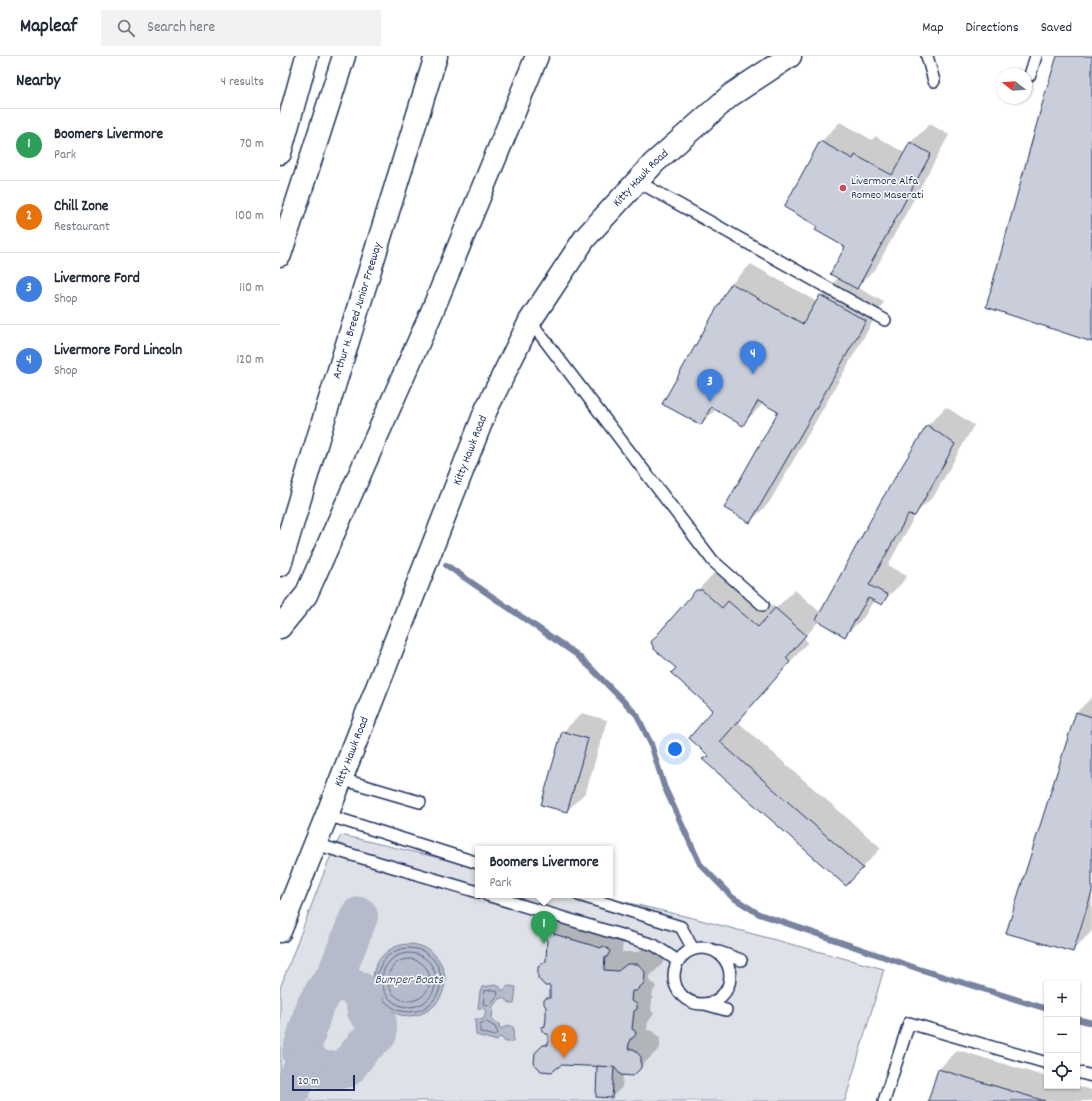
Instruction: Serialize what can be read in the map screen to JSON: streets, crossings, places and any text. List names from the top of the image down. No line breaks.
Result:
{"streets":{"main road":["Kitty Hawk Road","Arthur H. Breed Junior Freeway"]},"water":["Bumper Boats"],"places":["Livermore Alfa Romeo Maserati"],"scale_bar":"20 m","north":"left","page":{"header":"Mapleaf","search":"Search here","nav":["Map","Directions","Saved"],"heading":["Nearby","4 results"],"list":[{"mark":"1","name":"Boomers Livermore","note":"Park","value":"70 m"},{"mark":"2","name":"Chill Zone","note":"Restaurant","value":"100 m"},{"mark":"3","name":"Livermore Ford","note":"Shop","value":"110 m"},{"mark":"4","name":"Livermore Ford Lincoln","note":"Shop","value":"120 m"}],"pins":["4","3","1","2"],"popup":["Boomers Livermore","Park"],"map_buttons":["+","−"],"scale":"20 m"}}
